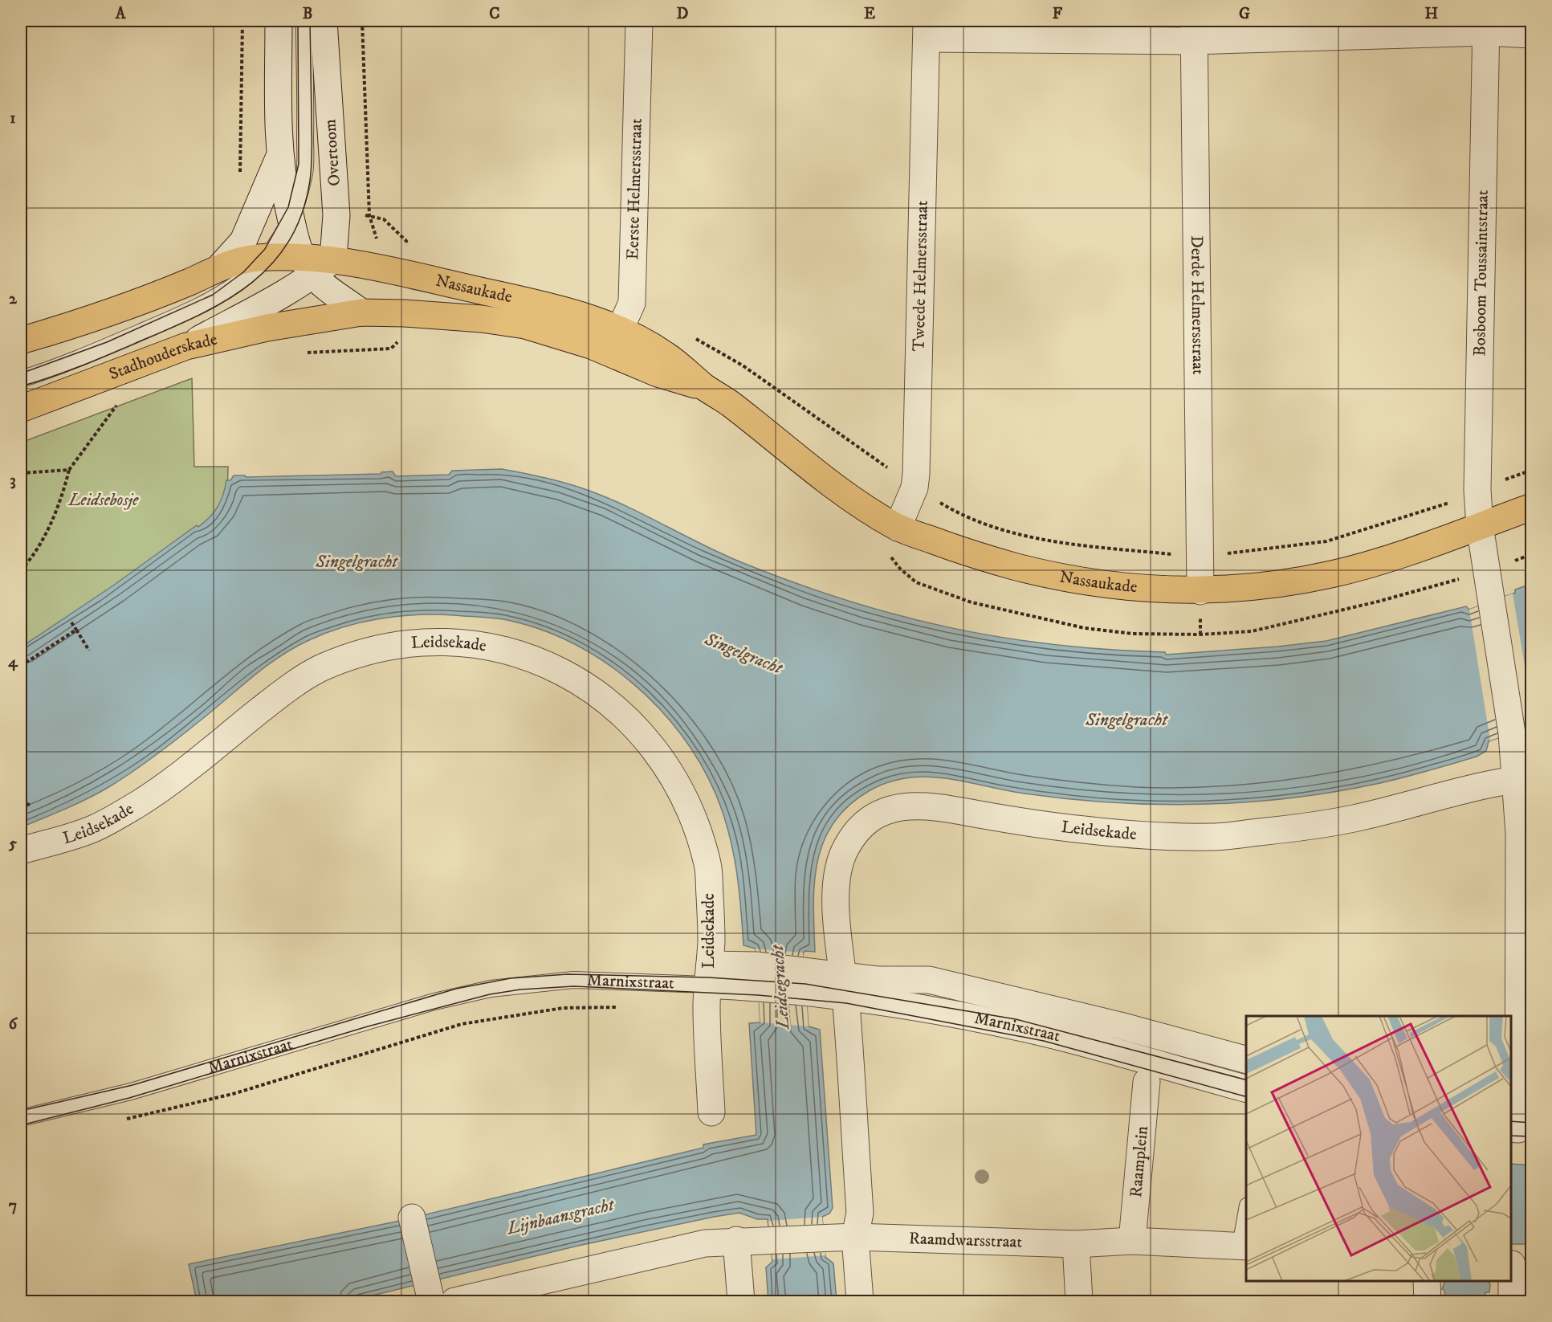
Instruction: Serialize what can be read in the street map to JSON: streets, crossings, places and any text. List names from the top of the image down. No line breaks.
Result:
{"streets":{"main road":["Nassaukade","Stadhouderskade"],"street":["Overtoom","Eerste Helmersstraat","Bosboom Toussaintstraat","Tweede Helmersstraat","Derde Helmersstraat","Leidsekade","Marnixstraat","Raamplein","Raamdwarsstraat"]},"crossings":[["Overtoom","Nassaukade"],["Overtoom","Stadhouderskade"],["Eerste Helmersstraat","Nassaukade"],["Bosboom Toussaintstraat","Nassaukade"],["Bosboom Toussaintstraat","Leidsekade"],["Tweede Helmersstraat","Nassaukade"],["Nassaukade","Derde Helmersstraat"],["Nassaukade","Stadhouderskade"],["Leidsekade","Marnixstraat"]],"water":["Singelgracht","Leidsegracht","Lijnbaansgracht"],"parks":["Leidsebosje"],"grid":{"columns":["A","B","C","D","E","F","G","H"],"rows":["1","2","3","4","5","6","7"]}}
